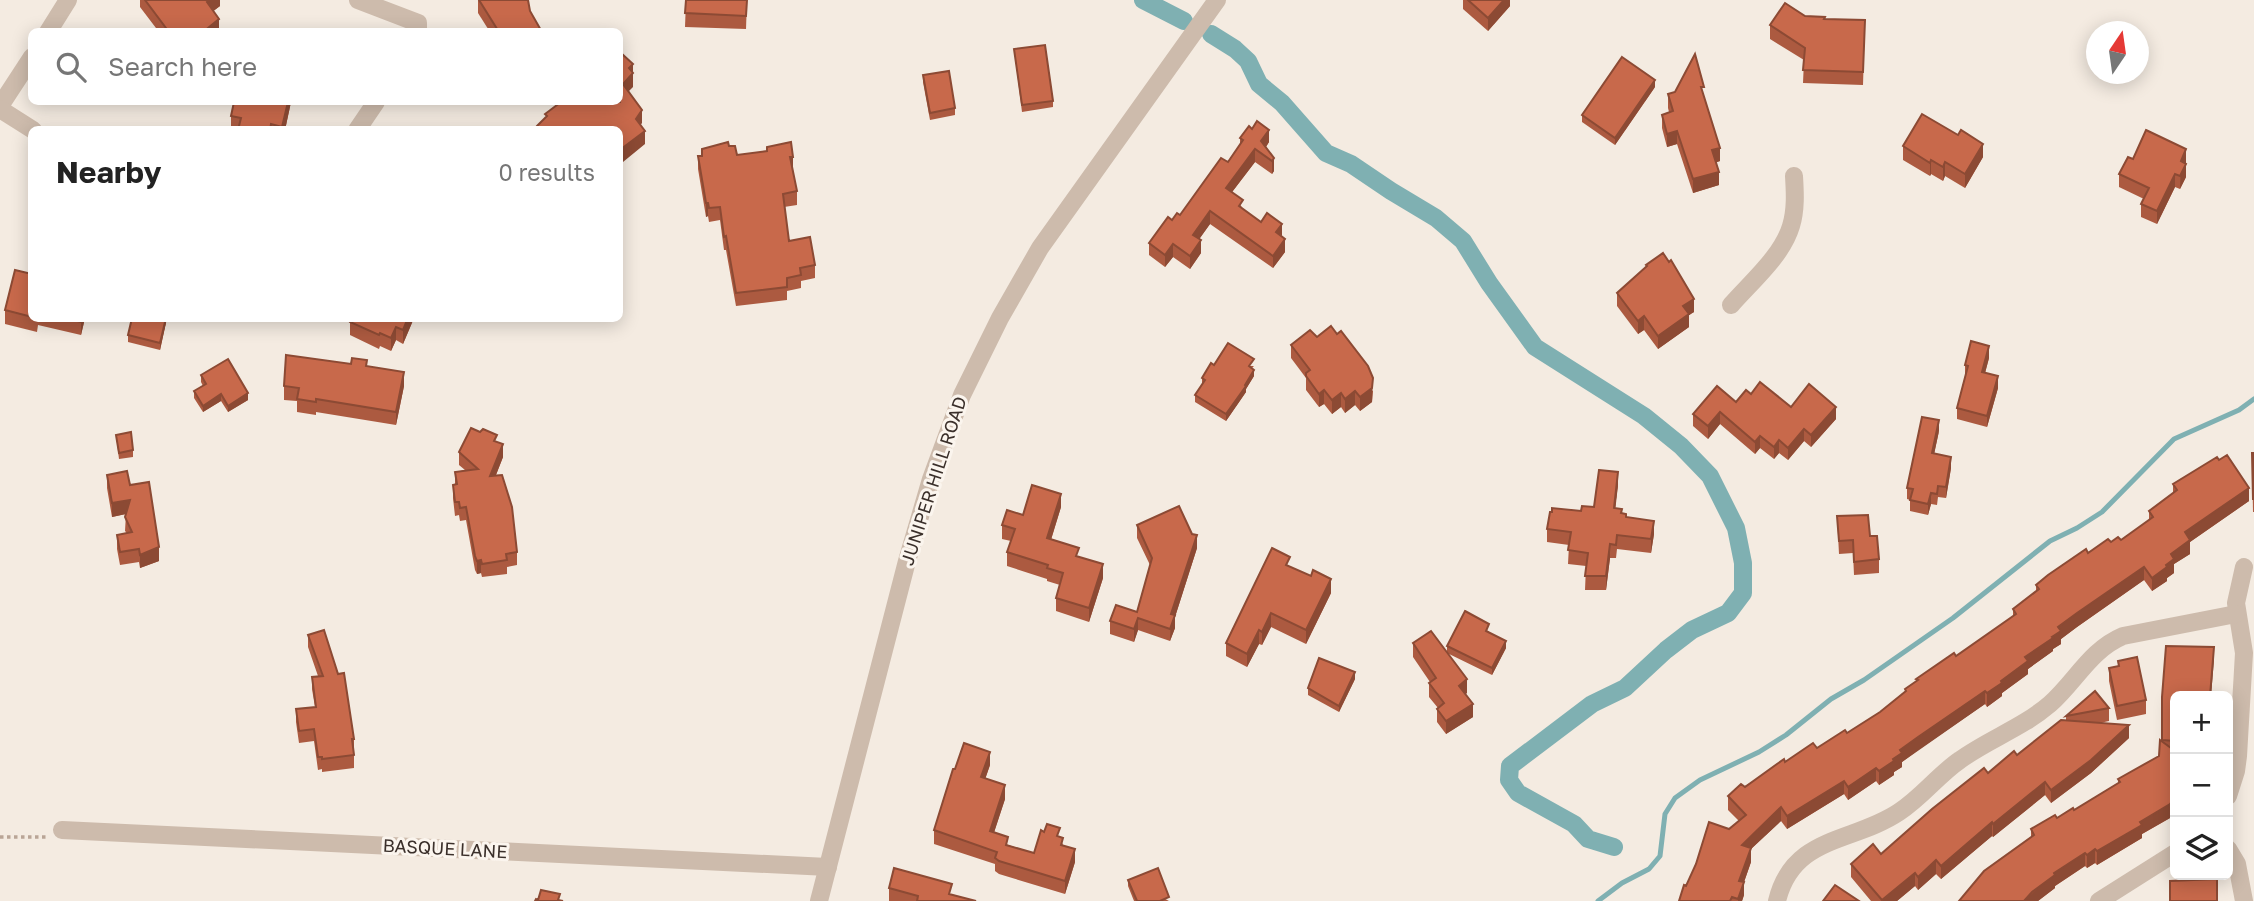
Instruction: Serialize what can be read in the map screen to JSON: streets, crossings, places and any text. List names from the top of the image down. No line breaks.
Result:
{"streets":{"street":["JUNIPER HILL ROAD","BASQUE LANE"]},"crossings":[["JUNIPER HILL ROAD","BASQUE LANE"]],"north":"top","page":{"search":"Search here","heading":["Nearby","0 results"],"map_buttons":["+","−"]}}
